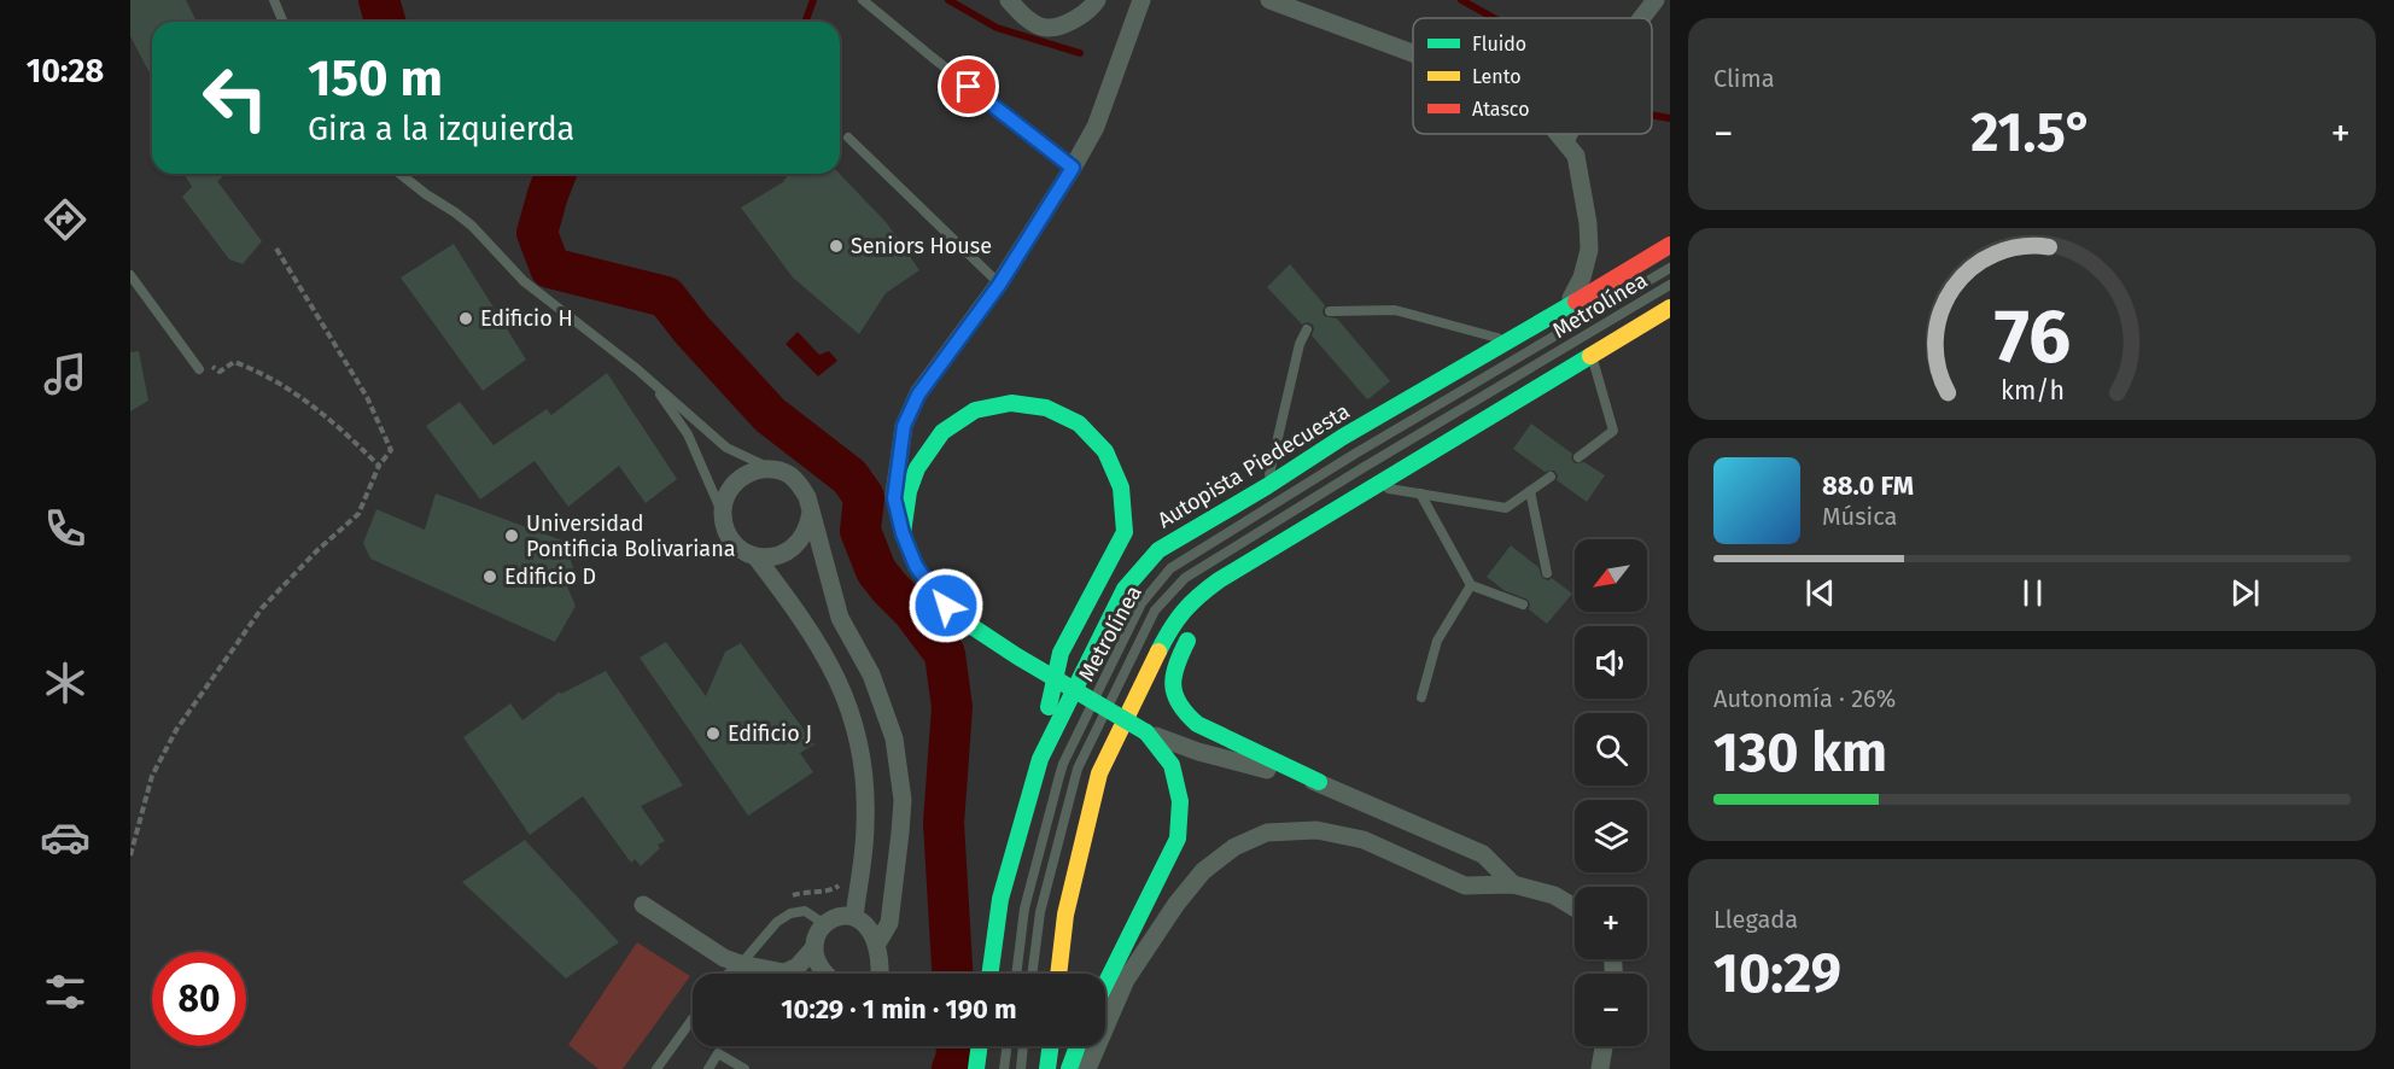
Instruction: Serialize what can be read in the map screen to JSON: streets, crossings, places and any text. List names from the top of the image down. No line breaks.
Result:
{"streets":{"highway":["Autopista Piedecuesta"],"lane":["Metrolínea"]},"places":["Seniors House","Edificio H","Universidad Pontificia Bolivariana","Edificio D","Edificio J"],"legend":["Fluido","Lento","Atasco"],"north":"bottom left","page":{"tabs":"10:28","tile":["Clima",["Autonomía · 26%","130 km"],["Llegada","10:29"]],"turn":["150 m","Gira a la izquierda"],"heat":["−","21.5°","+"],"song":["88.0 FM","Música"],"map_buttons":["+","−"],"limit":"80","trip":"10:29 · 1 min · 190 m","gauge":["76","km/h"]}}
